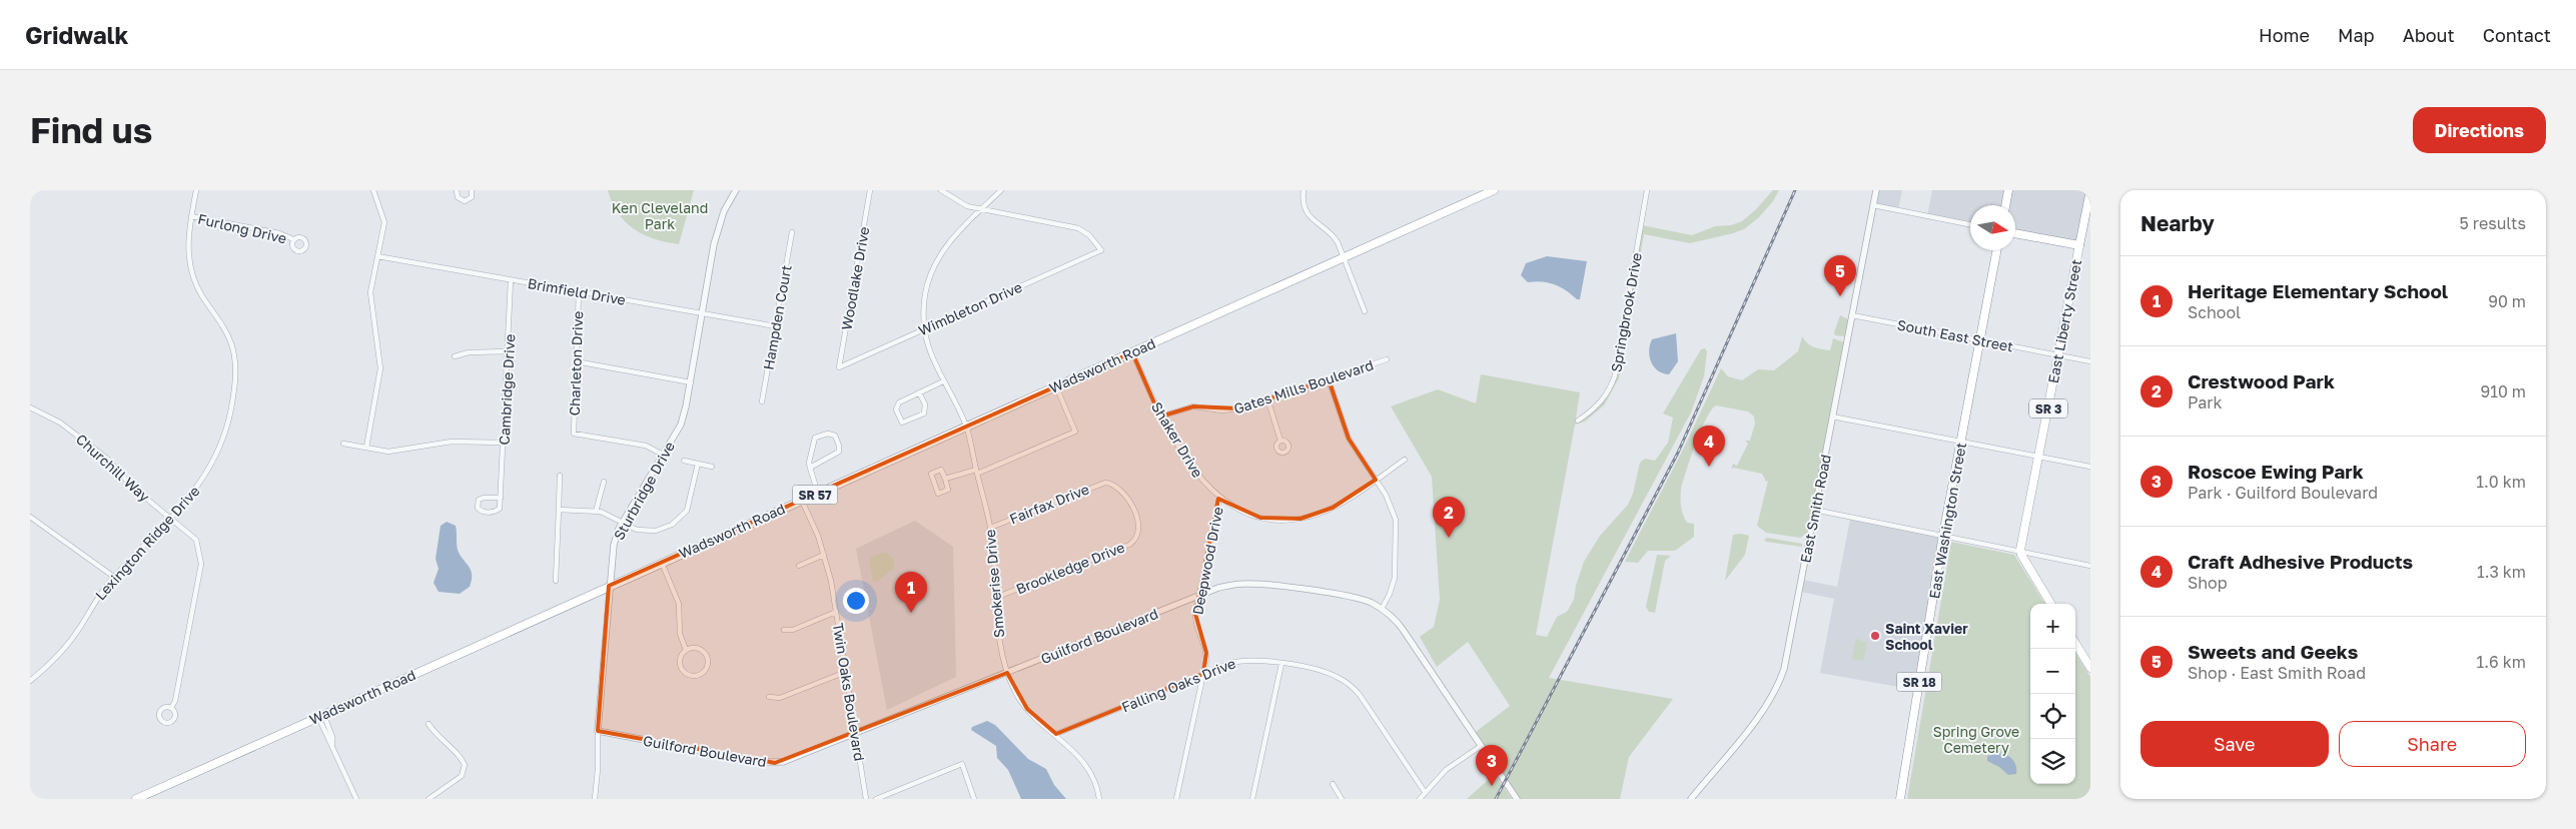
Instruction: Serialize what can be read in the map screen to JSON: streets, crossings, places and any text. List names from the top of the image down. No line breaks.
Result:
{"streets":{"main road":["East Liberty Street","Wadsworth Road","SR 3","SR 57","East Washington Street","SR 18"],"street":["Furlong Drive","Woodlake Drive","Brimfield Drive","Wimbleton Drive","Springbrook Drive","Hampden Court","South East Street","Charleton Drive","Gates Mills Boulevard","Cambridge Drive","Shaker Drive","Churchill Way","Sturbridge Drive","Fairfax Drive","East Smith Road","Lexington Ridge Drive","Deepwood Drive","Brookledge Drive","Smokerise Drive","Guilford Boulevard","Falling Oaks Drive","Twin Oaks Boulevard"]},"crossings":[["Furlong Drive","Lexington Ridge Drive"],["Woodlake Drive","Wimbleton Drive"],["Brimfield Drive","Hampden Court"],["Brimfield Drive","Charleton Drive"],["Brimfield Drive","Cambridge Drive"],["Brimfield Drive","Sturbridge Drive"],["Wimbleton Drive","Smokerise Drive"],["East Liberty Street","South East Street"],["South East Street","East Smith Road"],["South East Street","East Washington Street"],["Charleton Drive","Sturbridge Drive"],["Wadsworth Road","Shaker Drive"],["Wadsworth Road","Sturbridge Drive"],["Wadsworth Road","Smokerise Drive"],["Wadsworth Road","Twin Oaks Boulevard"],["Gates Mills Boulevard","Shaker Drive"],["Shaker Drive","Deepwood Drive"],["Churchill Way","Lexington Ridge Drive"],["Sturbridge Drive","Guilford Boulevard"],["Fairfax Drive","Brookledge Drive"],["Fairfax Drive","Smokerise Drive"],["Deepwood Drive","Guilford Boulevard"],["Deepwood Drive","Falling Oaks Drive"],["Brookledge Drive","Smokerise Drive"],["Smokerise Drive","Guilford Boulevard"],["Smokerise Drive","Falling Oaks Drive"],["Guilford Boulevard","Twin Oaks Boulevard"]],"parks":["Ken Cleveland Park","Spring Grove Cemetery"],"places":["Saint Xavier School"],"north":"right","page":{"header":"Gridwalk","nav":["Home","Map","About","Contact"],"buttons":["Directions",["Save","Share"]],"title":"Find us","heading":["Nearby","5 results"],"pins":["5","4","2","1","3"],"list":[{"mark":"1","name":"Heritage Elementary School","note":"School","value":"90 m"},{"mark":"2","name":"Crestwood Park","note":"Park","value":"910 m"},{"mark":"3","name":"Roscoe Ewing Park","note":"Park · Guilford Boulevard","value":"1.0 km"},{"mark":"4","name":"Craft Adhesive Products","note":"Shop","value":"1.3 km"},{"mark":"5","name":"Sweets and Geeks","note":"Shop · East Smith Road","value":"1.6 km"}],"map_buttons":["+","−"]}}
